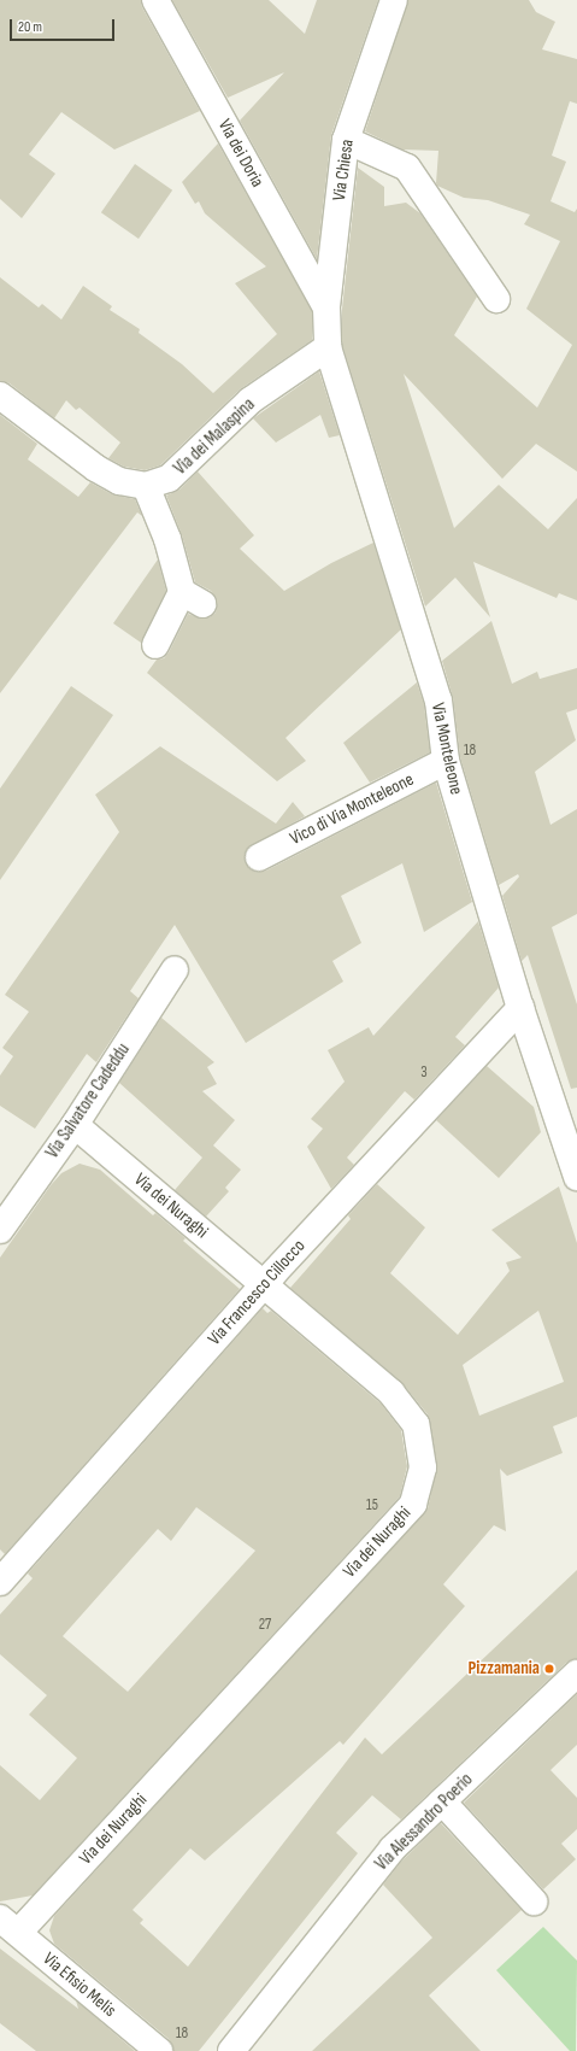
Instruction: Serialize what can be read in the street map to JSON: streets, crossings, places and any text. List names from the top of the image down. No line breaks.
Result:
{"streets":{"street":["Via dei Doria","Via Chiesa","Via dei Malaspina","Via Monteleone","Vico di Via Monteleone","Via Salvatore Cadeddu","Via dei Nuraghi","Via Francesco Cillocco","Via Alessandro Poerio","Via Efisio Melis"]},"crossings":[["Via dei Doria","Via Chiesa"],["Via Chiesa","Via dei Malaspina"],["Via Chiesa","Via Monteleone"],["Via dei Malaspina","Via Monteleone"],["Via Monteleone","Vico di Via Monteleone"],["Via Monteleone","Via Francesco Cillocco"],["Via Salvatore Cadeddu","Via dei Nuraghi"],["Via dei Nuraghi","Via Francesco Cillocco"],["Via dei Nuraghi","Via Efisio Melis"]],"places":["Pizzamania"],"house_numbers":["18","3","15","27","18"],"scale_bar":"20 m"}
